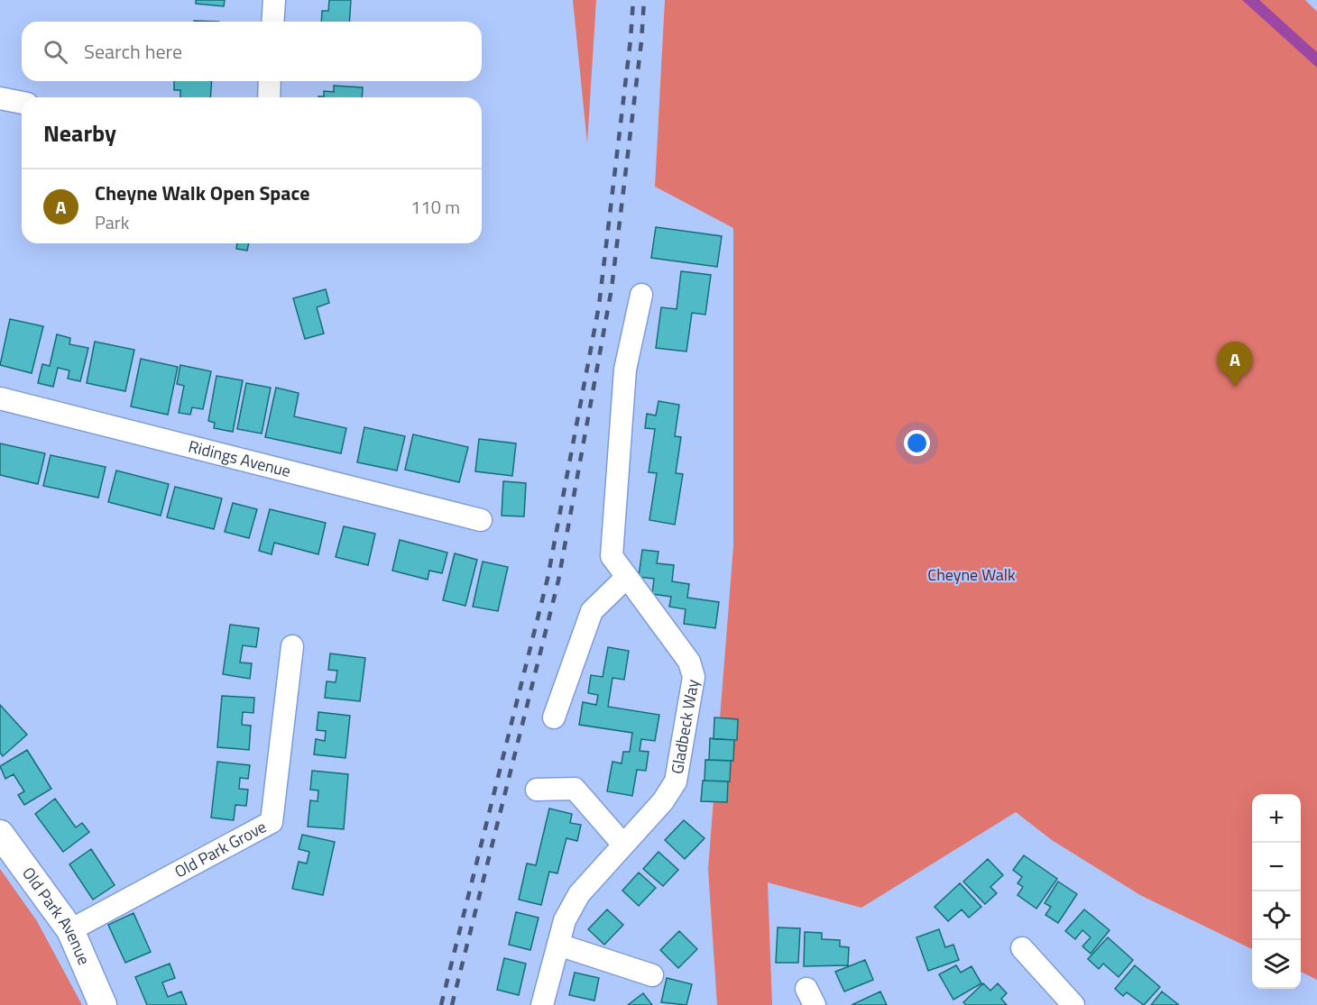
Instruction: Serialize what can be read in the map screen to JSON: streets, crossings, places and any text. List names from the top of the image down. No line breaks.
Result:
{"streets":{"street":["Ridings Avenue","Gladbeck Way","Old Park Grove","Old Park Avenue"]},"crossings":[["Old Park Grove","Old Park Avenue"]],"parks":["Cheyne Walk"],"page":{"search":"Search here","heading":"Nearby","list":[{"mark":"A","name":"Cheyne Walk Open Space","note":"Park","value":"110 m"}],"pins":"A","map_buttons":["+","−"]}}
